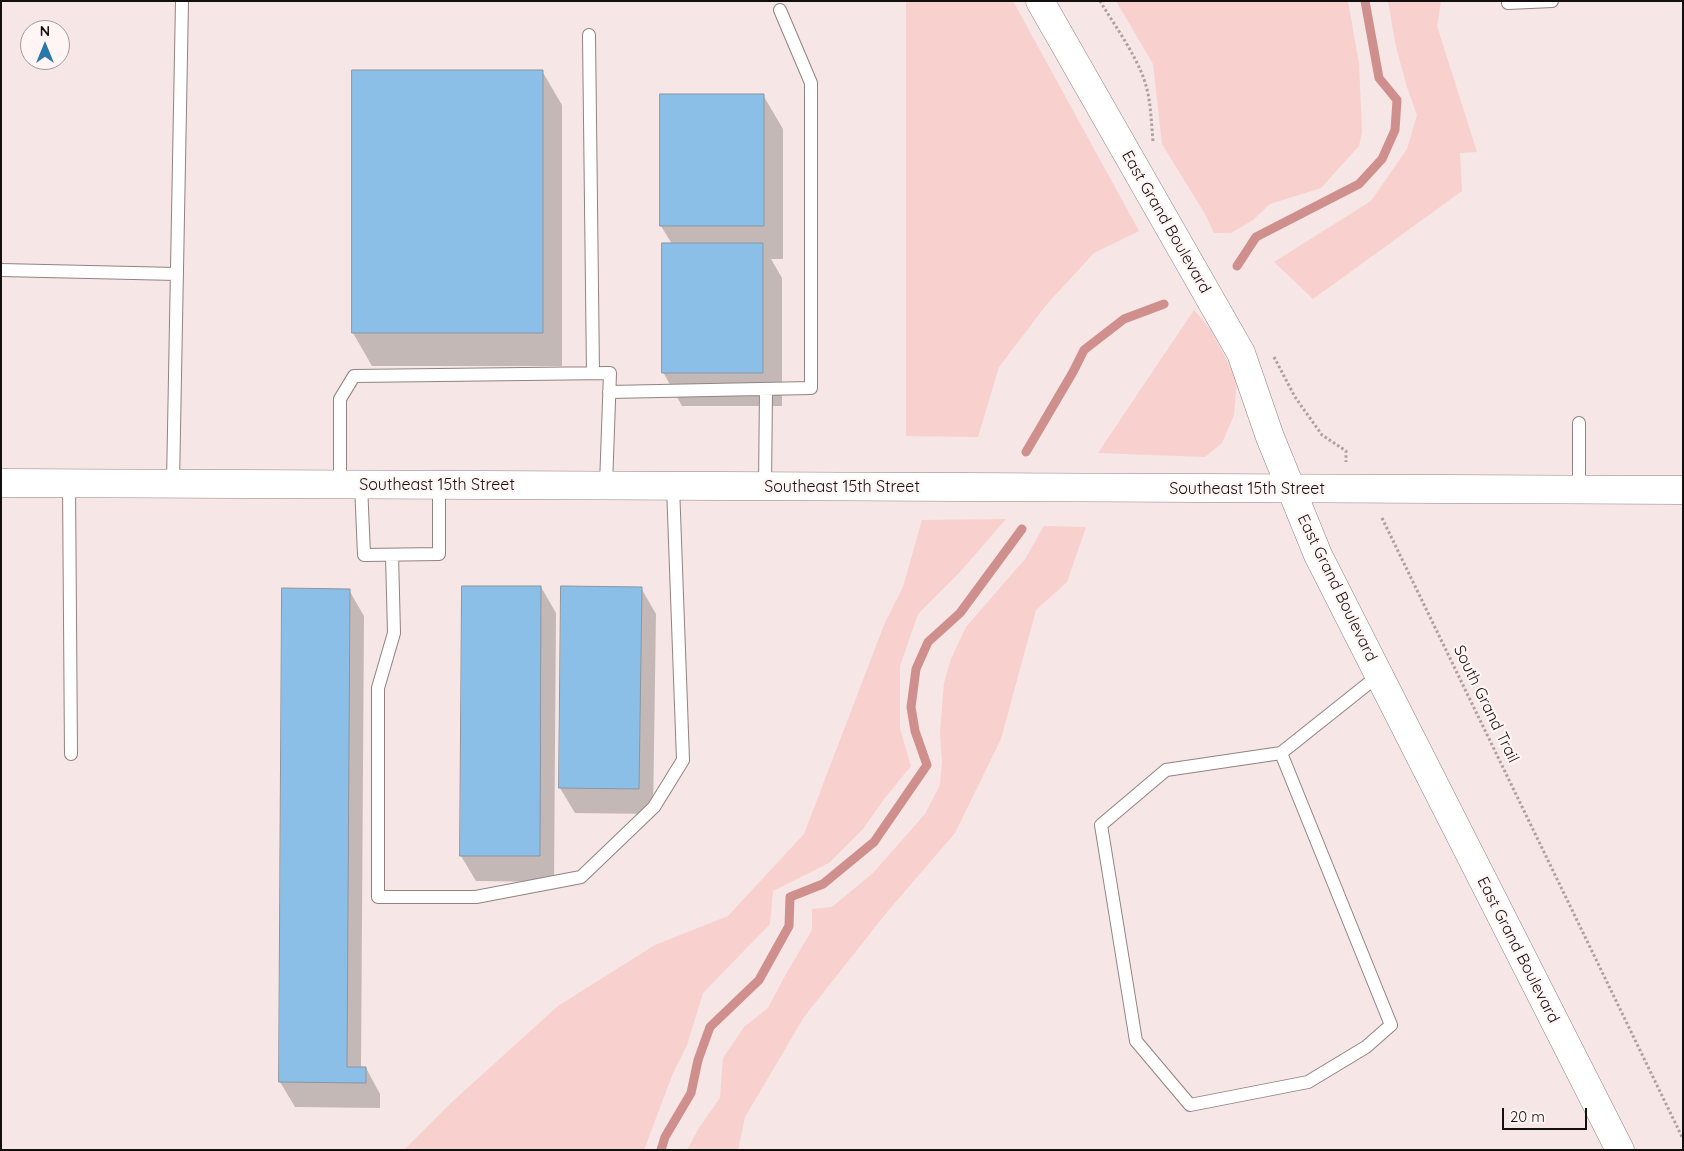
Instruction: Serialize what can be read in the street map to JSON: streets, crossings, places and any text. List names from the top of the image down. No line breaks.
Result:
{"streets":{"main road":["East Grand Boulevard","Southeast 15th Street"],"path":["South Grand Trail"]},"crossings":[["East Grand Boulevard","Southeast 15th Street"],["Southeast 15th Street","South Grand Trail"]],"scale_bar":"20 m","north":"top"}
